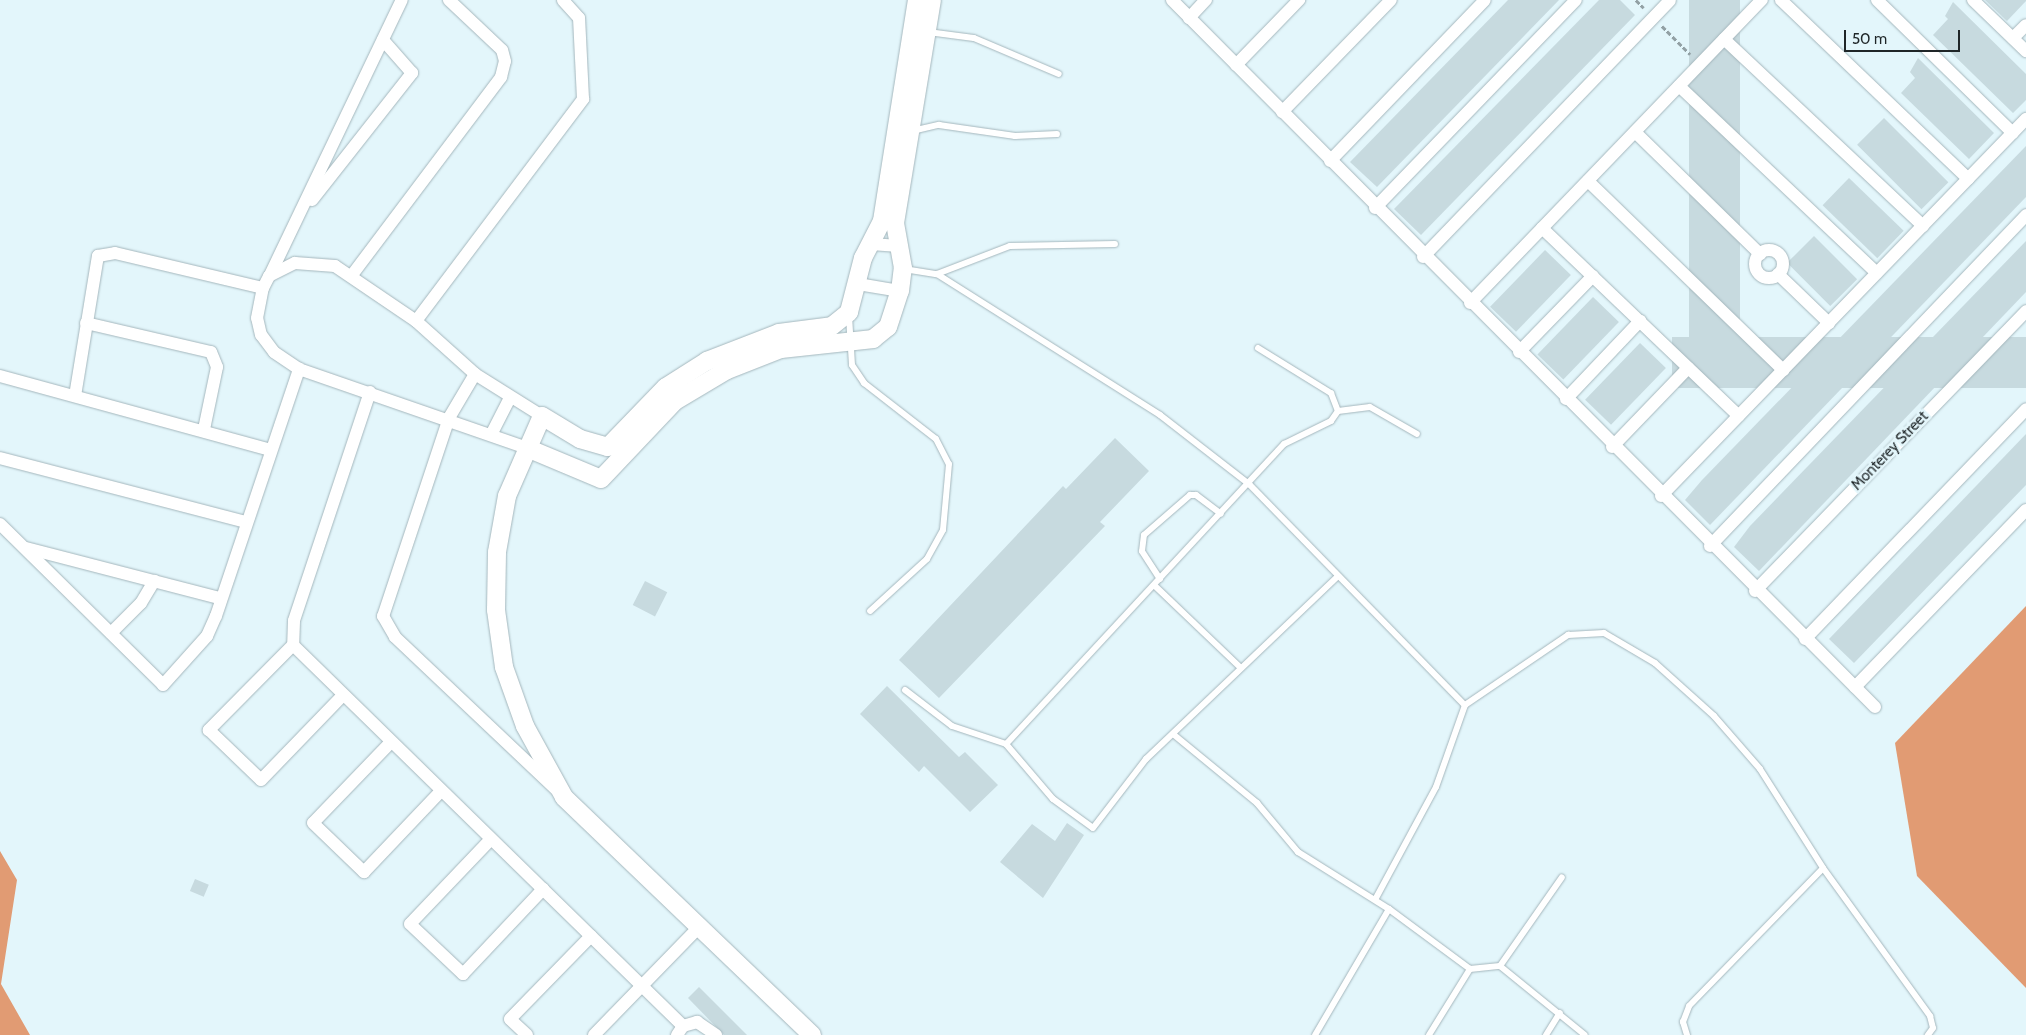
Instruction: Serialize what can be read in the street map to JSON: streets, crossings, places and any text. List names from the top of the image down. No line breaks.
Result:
{"streets":{"street":["Monterey Street"]},"scale_bar":"50 m"}
